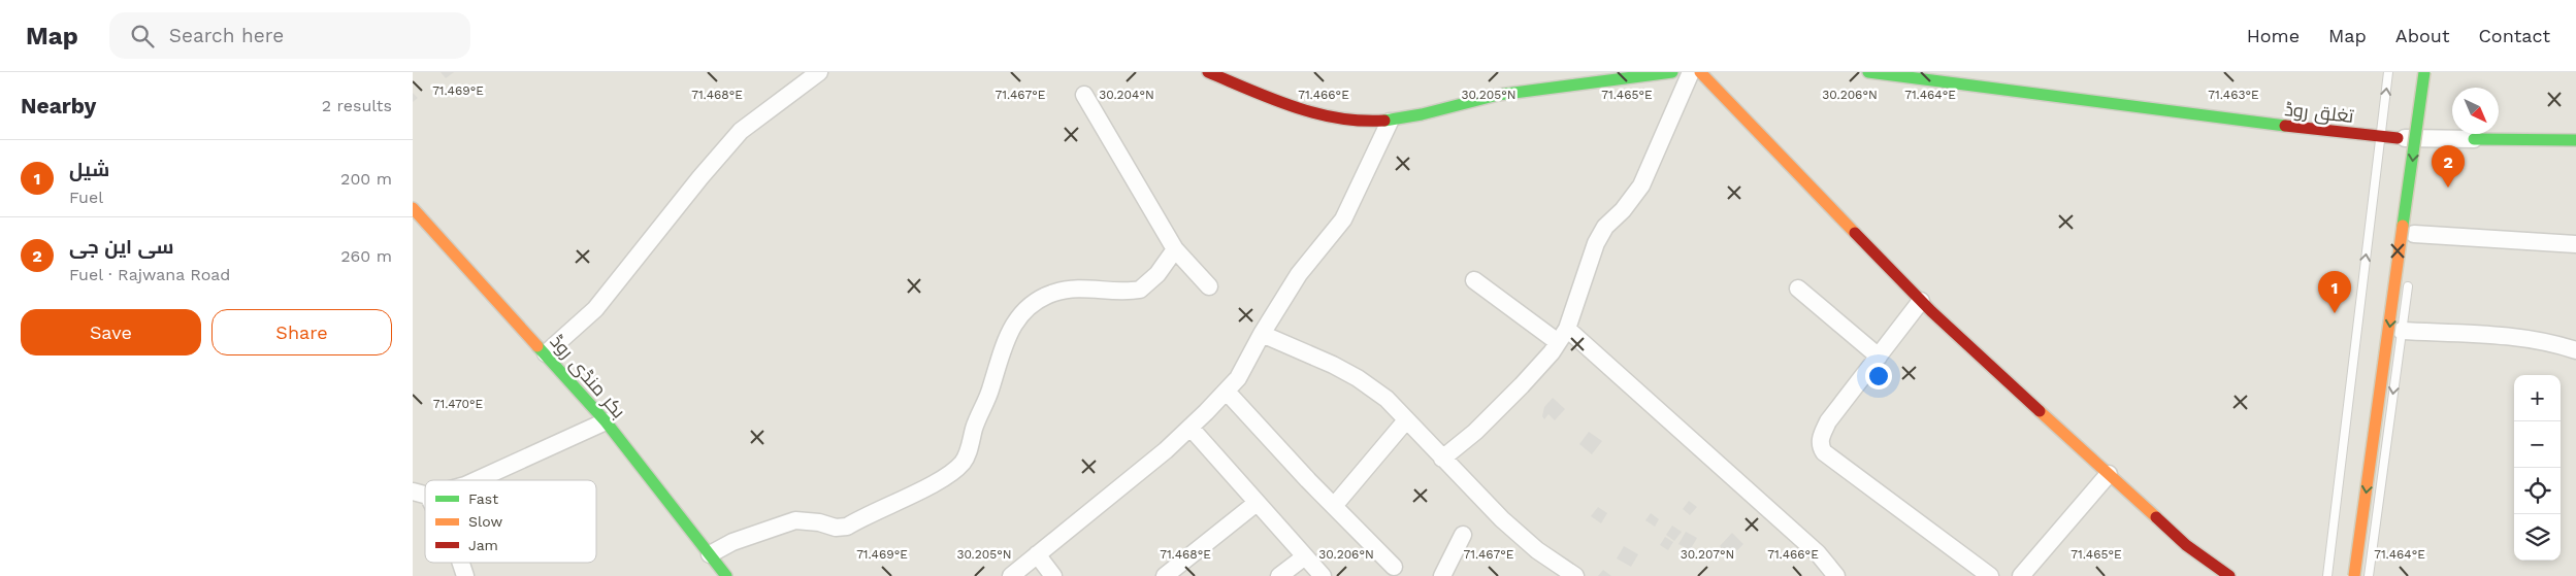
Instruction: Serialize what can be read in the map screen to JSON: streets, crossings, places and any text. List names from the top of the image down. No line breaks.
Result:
{"streets":{"street":["تغلق روڈ","بکر منڈی روڈ"]},"legend":["Fast","Slow","Jam"],"north":"bottom right","page":{"header":"Map","search":"Search here","nav":["Home","Map","About","Contact"],"heading":["Nearby","2 results"],"list":[{"mark":"1","name":"شیل","note":"Fuel","value":"200 m"},{"mark":"2","name":"سی این جی","note":"Fuel · Rajwana Road","value":"260 m"}],"pins":["2","1"],"buttons":["Save","Share"],"map_buttons":["+","−"]},"coordinates":["71.469°E","30.204°N","30.205°N","30.206°N","71.468°E","71.467°E","71.466°E","71.465°E","71.464°E","71.463°E","71.470°E","30.207°N"]}
